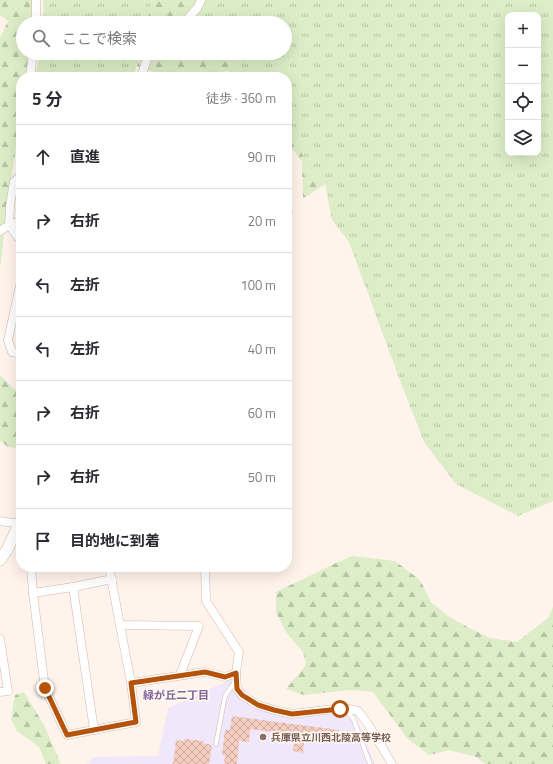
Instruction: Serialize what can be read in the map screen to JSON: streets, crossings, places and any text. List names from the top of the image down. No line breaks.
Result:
{"districts":["緑が丘二丁目"],"places":["兵庫県立川西北陵高等学校"],"page":{"map_buttons":["+","−"],"search":"ここで検索","heading":["5 分","徒歩 · 360 m"],"list":[["直進","90 m"],["右折","20 m"],["左折","100 m"],["左折","40 m"],["右折","60 m"],["右折","50 m"],"目的地に到着"]}}
